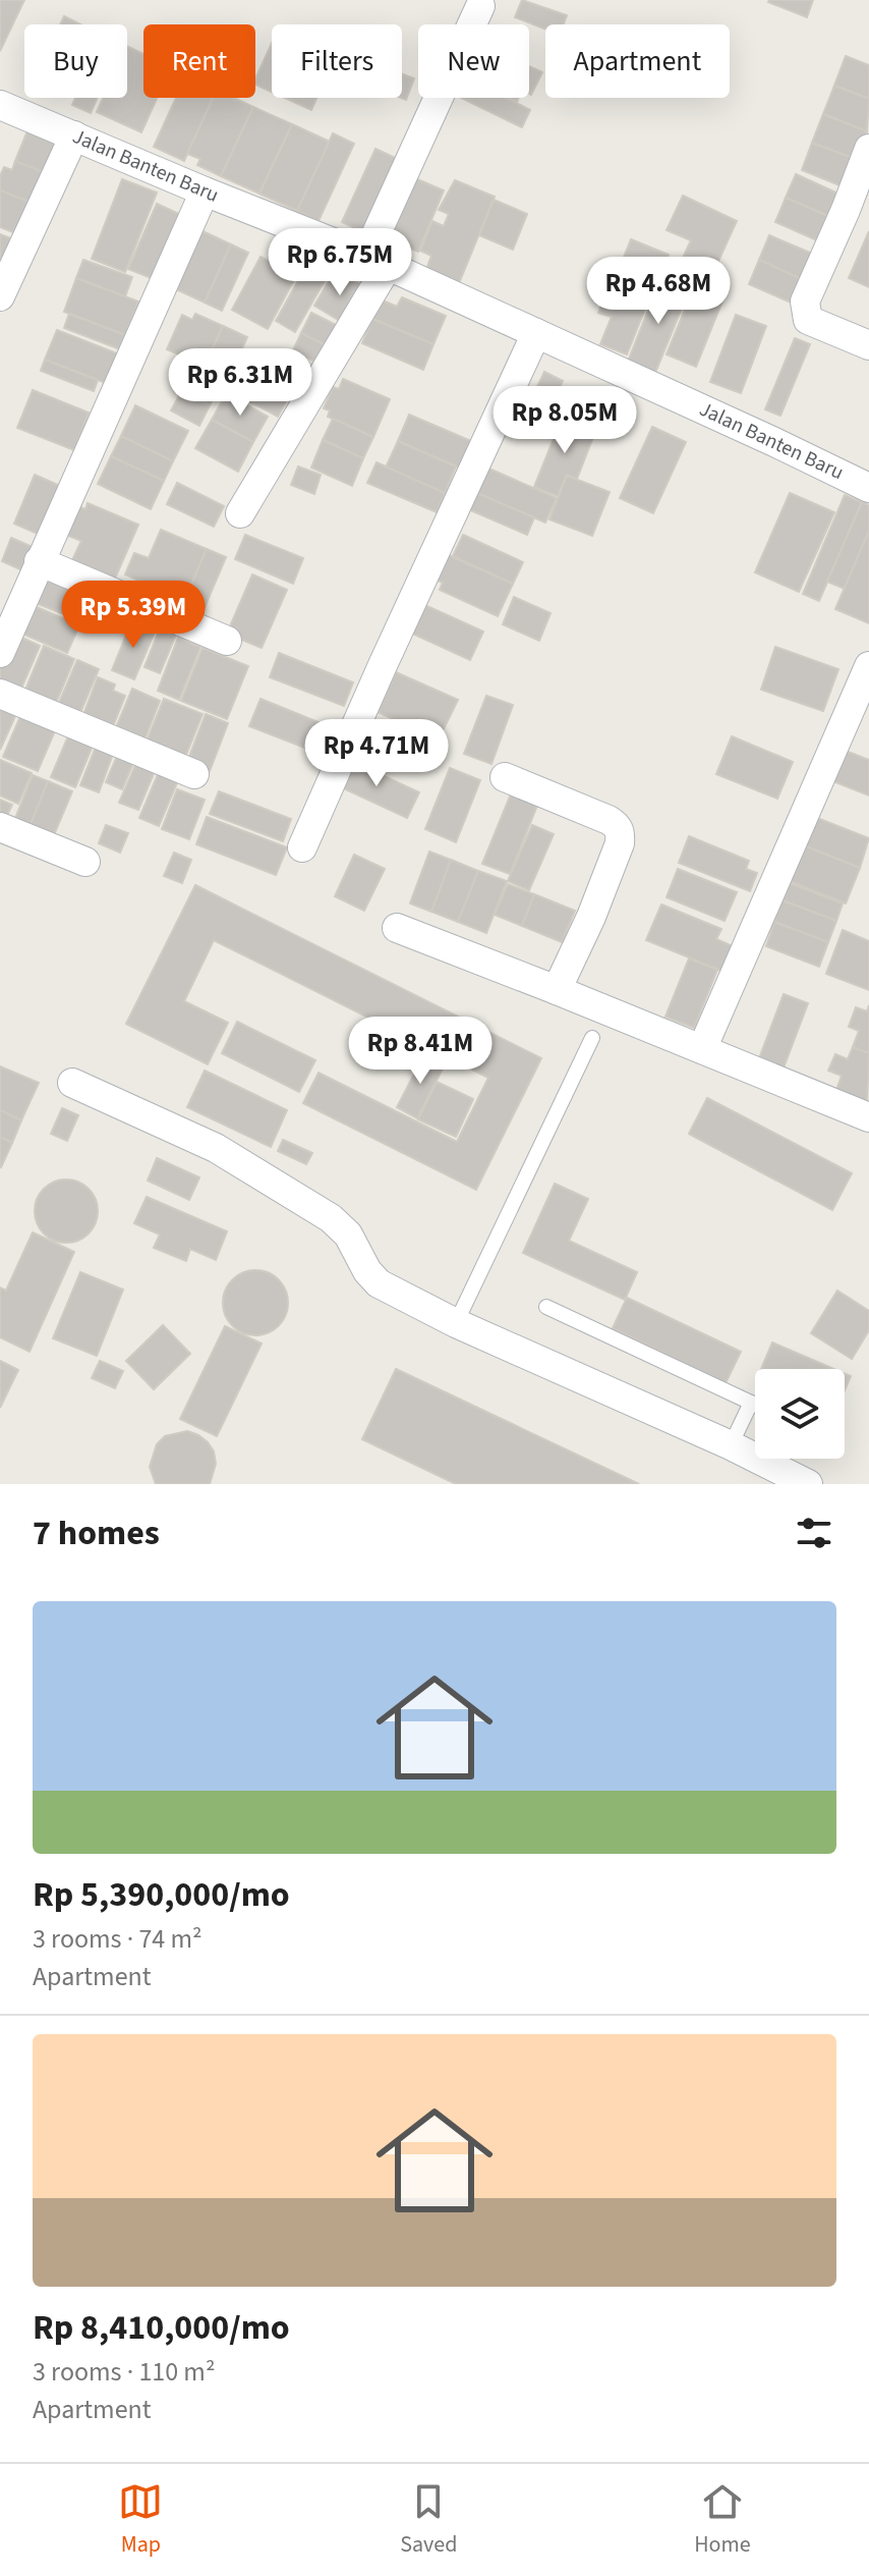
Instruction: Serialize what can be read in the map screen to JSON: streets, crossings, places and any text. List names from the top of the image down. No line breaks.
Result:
{"streets":{"street":["Jalan Banten Baru"]},"page":{"chip":["Buy","Rent","Filters","New","Apartment"],"price":["Rp 6.75M","Rp 4.68M","Rp 6.31M","Rp 8.05M","Rp 5.39M","Rp 4.71M","Rp 8.41M"],"heading":"7 homes","list":[{"name":"Rp 5,390,000/mo","note":"3 rooms · 74 m² · Apartment"},{"name":"Rp 8,410,000/mo","note":"3 rooms · 110 m² · Apartment"}],"tabs":["Map","Saved","Home"]}}
